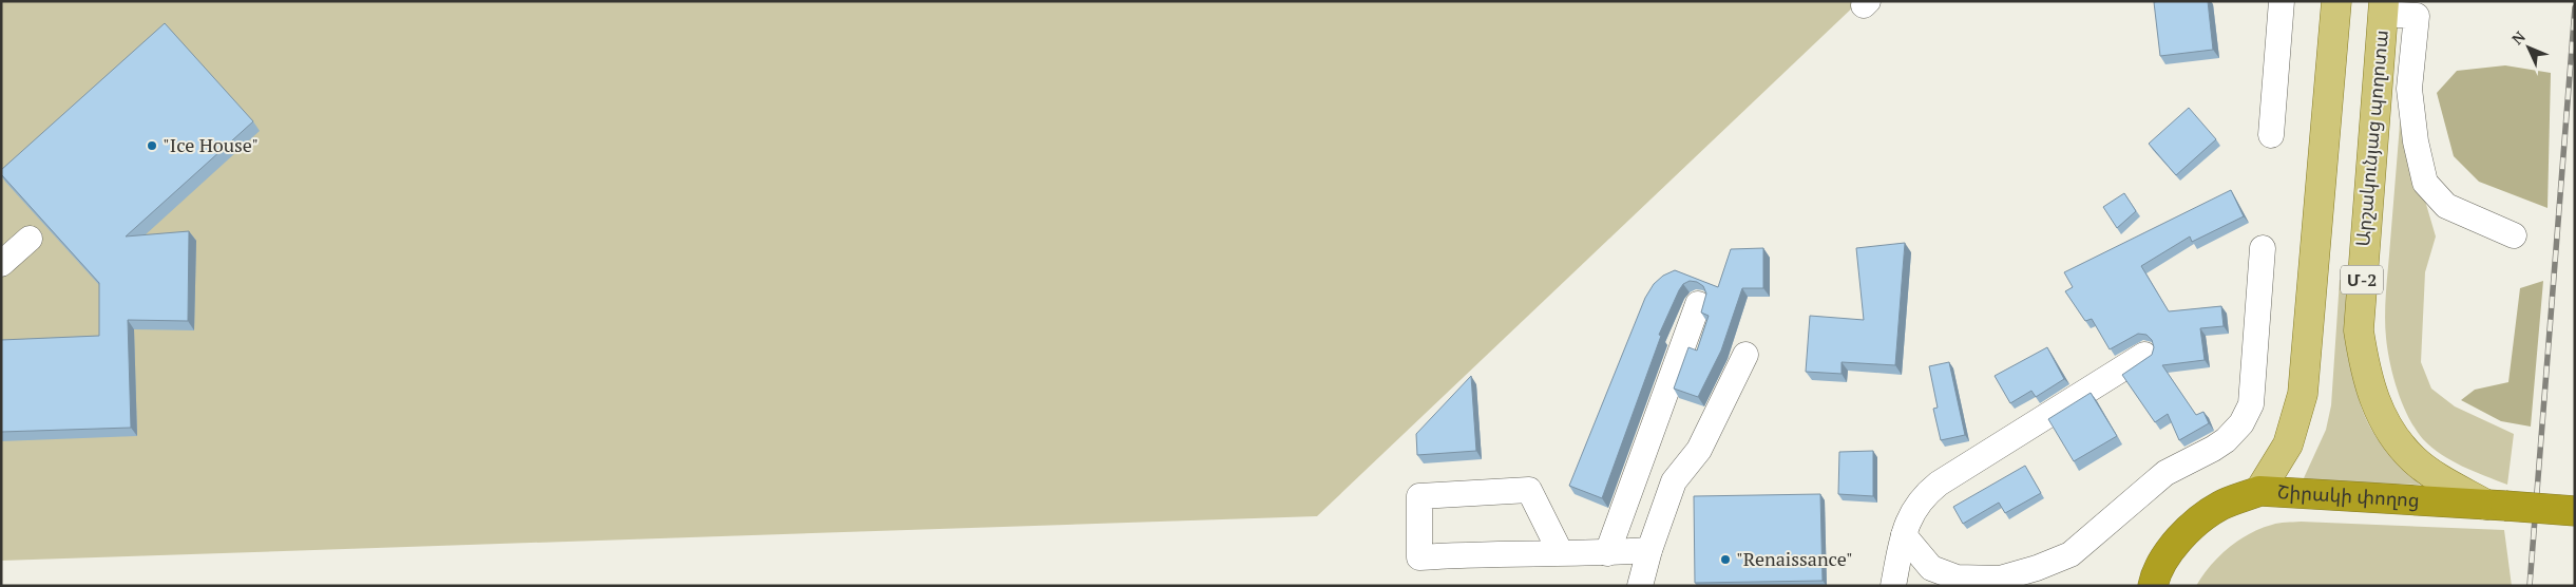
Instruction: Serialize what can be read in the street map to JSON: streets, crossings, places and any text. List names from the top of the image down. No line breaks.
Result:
{"streets":{"highway":["Մ-2","Շիրակի փողոց"],"main road":["Արշակունյաց պողոտա"]},"crossings":[["Արշակունյաց պողոտա","Շիրակի փողոց"],["Մ-2","Շիրակի փողոց"]],"places":["\"Ice House\"","\"Renaissance\""],"north":"top left"}
